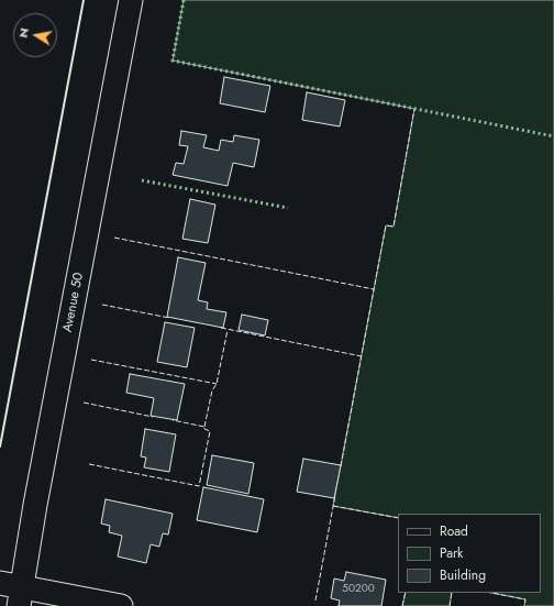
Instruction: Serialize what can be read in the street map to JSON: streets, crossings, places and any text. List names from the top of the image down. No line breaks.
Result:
{"streets":{"main road":["Avenue 50"]},"house_numbers":["50200"],"legend":["Road","Park","Building"],"north":"left"}
